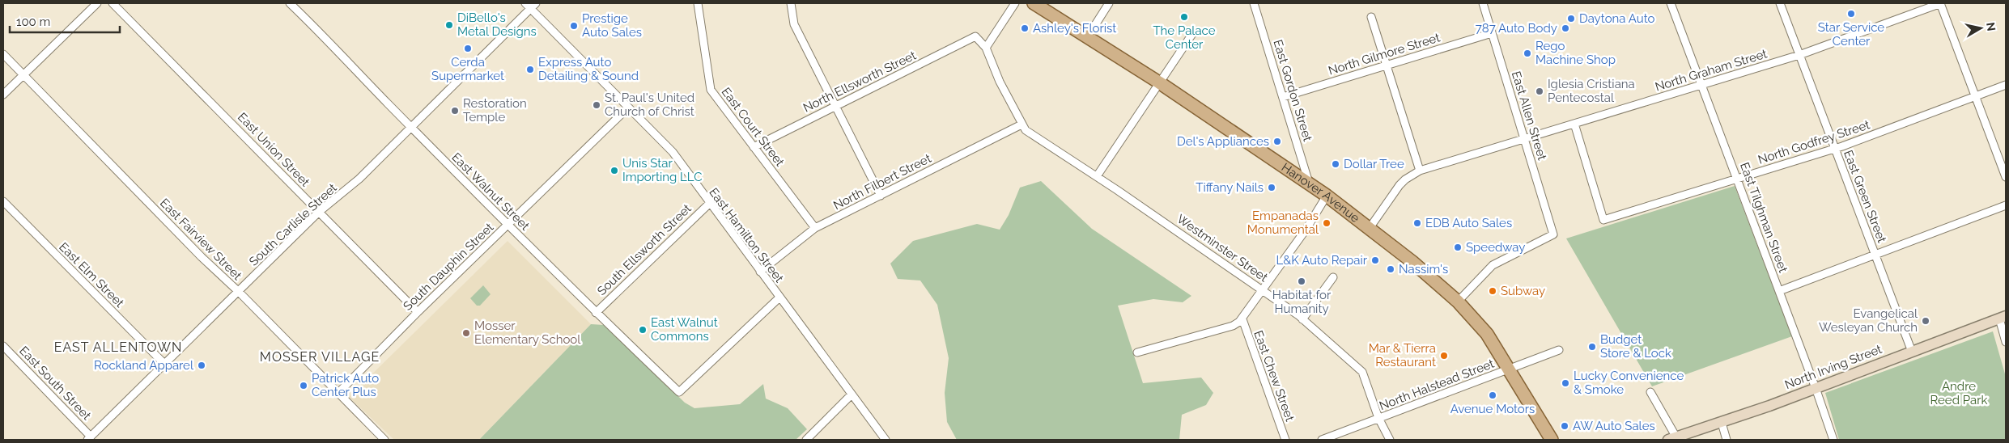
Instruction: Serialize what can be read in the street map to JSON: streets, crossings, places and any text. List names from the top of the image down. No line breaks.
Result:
{"streets":{"main road":["Hanover Avenue","North Irving Street"],"street":["North Gilmore Street","North Graham Street","North Ellsworth Street","East Gordon Street","East Allen Street","East Court Street","North Godfrey Street","East Union Street","North Filbert Street","East Walnut Street","East Green Street","East Tilghman Street","South Carlisle Street","East Hamilton Street","East Fairview Street","Westminster Street","South Ellsworth Street","South Dauphin Street","East Elm Street","East Chew Street","East South Street","North Halstead Street"]},"crossings":[["North Gilmore Street","East Gordon Street"],["North Gilmore Street","East Allen Street"],["North Graham Street","East Allen Street"],["North Graham Street","North Godfrey Street"],["North Graham Street","Hanover Avenue"],["North Graham Street","East Green Street"],["North Graham Street","East Tilghman Street"],["North Ellsworth Street","East Court Street"],["East Gordon Street","Hanover Avenue"],["East Allen Street","Hanover Avenue"],["East Court Street","North Filbert Street"],["North Godfrey Street","East Green Street"],["North Godfrey Street","East Tilghman Street"],["East Union Street","South Carlisle Street"],["East Union Street","South Dauphin Street"],["North Filbert Street","East Hamilton Street"],["North Filbert Street","Westminster Street"],["East Walnut Street","South Carlisle Street"],["East Walnut Street","East Hamilton Street"],["East Walnut Street","South Ellsworth Street"],["East Walnut Street","South Dauphin Street"],["Hanover Avenue","North Halstead Street"],["East Green Street","North Irving Street"],["East Tilghman Street","North Irving Street"],["South Carlisle Street","East Hamilton Street"],["South Carlisle Street","East Fairview Street"],["South Carlisle Street","East Elm Street"],["South Carlisle Street","East South Street"],["East Hamilton Street","South Ellsworth Street"],["East Hamilton Street","South Dauphin Street"],["East Fairview Street","South Dauphin Street"],["Westminster Street","North Halstead Street"]],"districts":["EAST ALLENTOWN","MOSSER VILLAGE"],"parks":["Andre Reed Park"],"places":["Star Service Center","The Palace Center","Daytona Auto","DiBello's Metal Designs","Prestige Auto Sales","Ashley's Florist","787 Auto Body","Cerda Supermarket","Rego Machine Shop","Express Auto Detailing & Sound","Iglesia Cristiana Pentecostal","St. Paul's United Church of Christ","Restoration Temple","Del's Appliances","Dollar Tree","Unis Star Importing LLC","Tiffany Nails","Empanadas Monumental","EDB Auto Sales","Speedway","L&K Auto Repair","Nassim's","Habitat for Humanity","Subway","Evangelical Wesleyan Church","East Walnut Commons","Mosser Elementary School","Budget Store & Lock","Mar & Tierra Restaurant","Rockland Apparel","Lucky Convenience & Smoke","Patrick Auto Center Plus","Avenue Motors","AW Auto Sales"],"scale_bar":"100 m","north":"right"}
